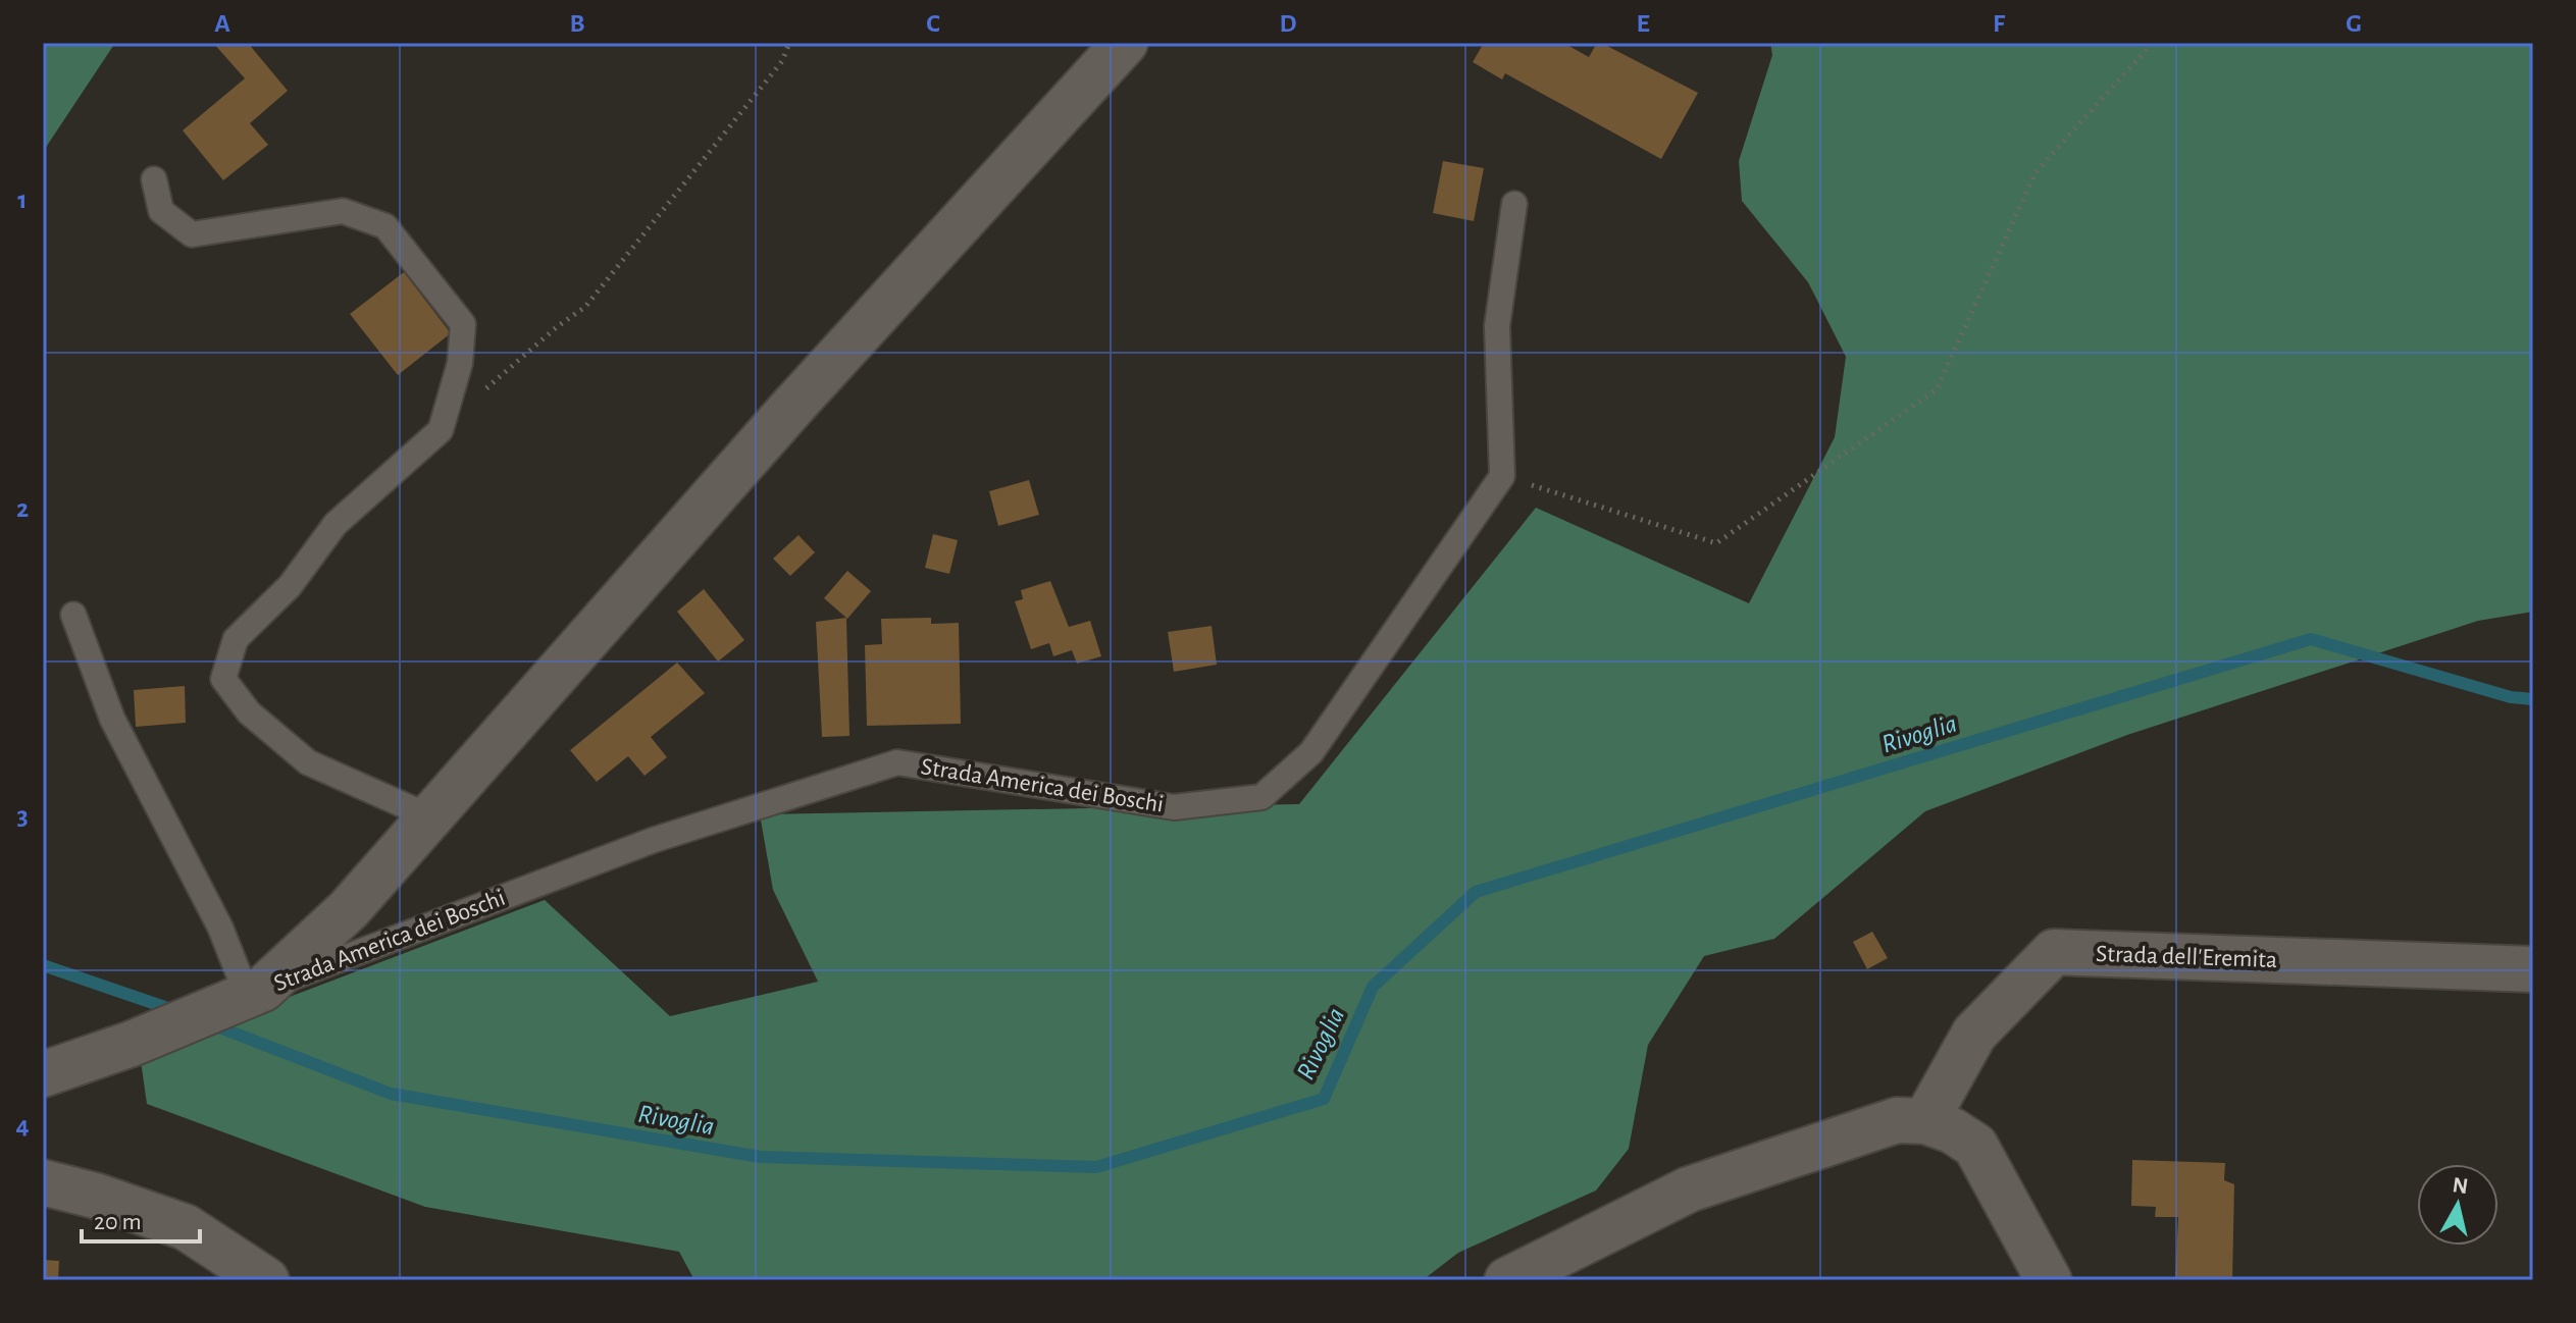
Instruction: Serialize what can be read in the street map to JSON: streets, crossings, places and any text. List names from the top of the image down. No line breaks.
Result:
{"streets":{"street":["Strada America dei Boschi","Strada dell'Eremita"]},"water":["Rivoglia"],"scale_bar":"20 m","north":"top","grid":{"columns":["A","B","C","D","E","F","G"],"rows":["1","2","3","4"]}}
